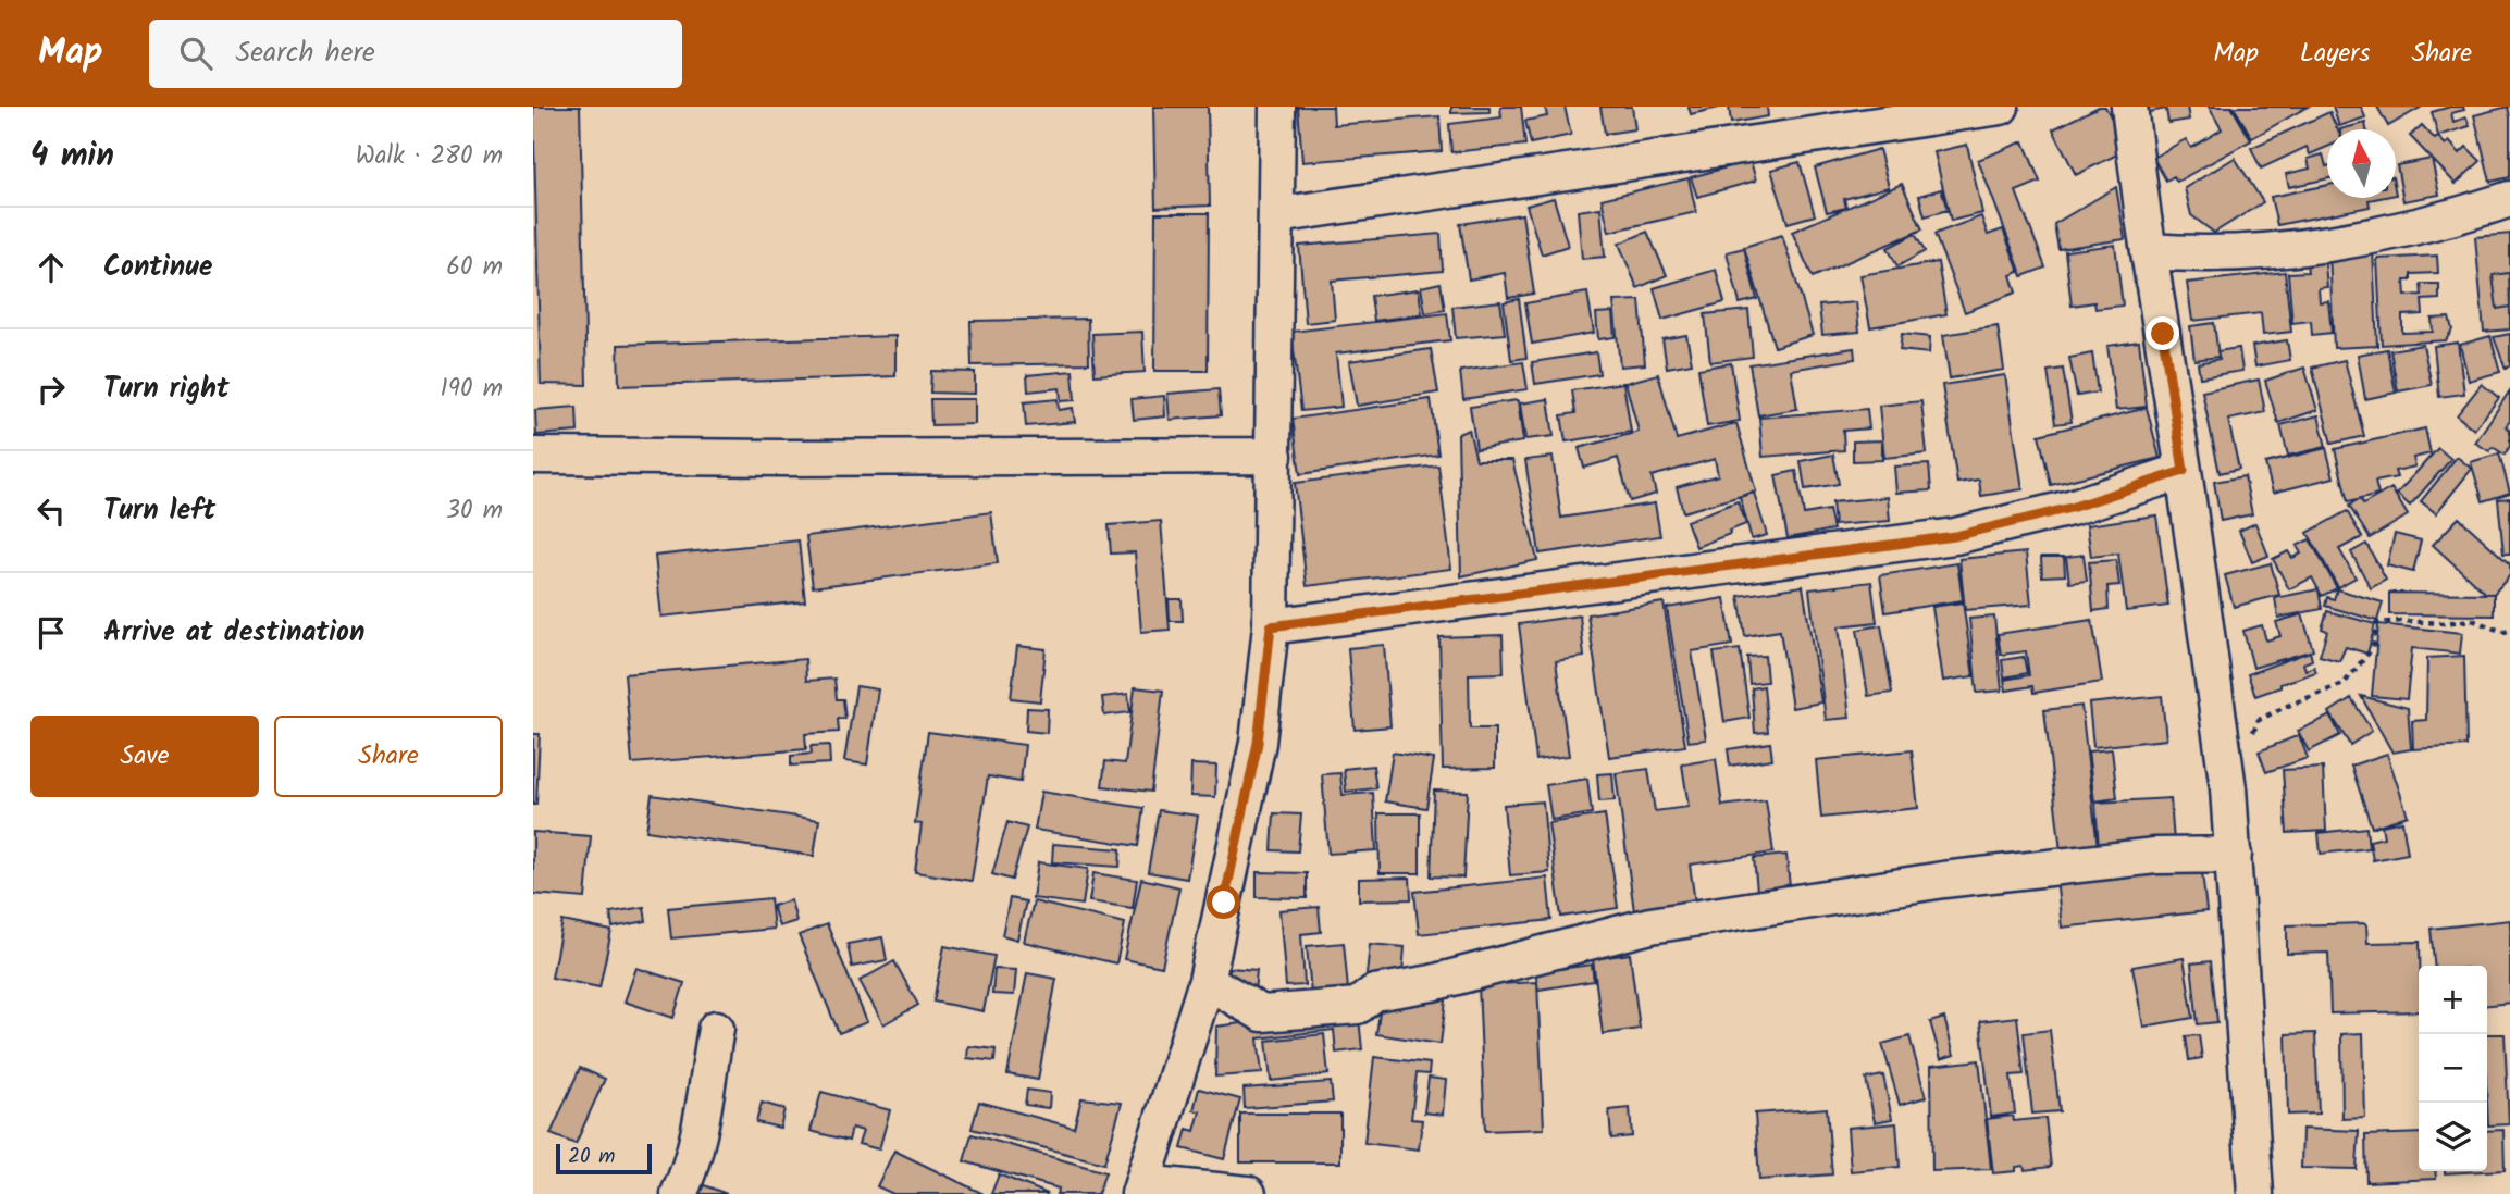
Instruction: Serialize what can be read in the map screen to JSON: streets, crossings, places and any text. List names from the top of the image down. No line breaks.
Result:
{"scale_bar":"20 m","north":"top","page":{"header":"Map","search":"Search here","nav":["Map","Layers","Share"],"heading":["4 min","Walk · 280 m"],"list":[["Continue","60 m"],["Turn right","190 m"],["Turn left","30 m"],"Arrive at destination"],"buttons":["Save","Share"],"map_buttons":["+","−"],"scale":"20 m"}}
